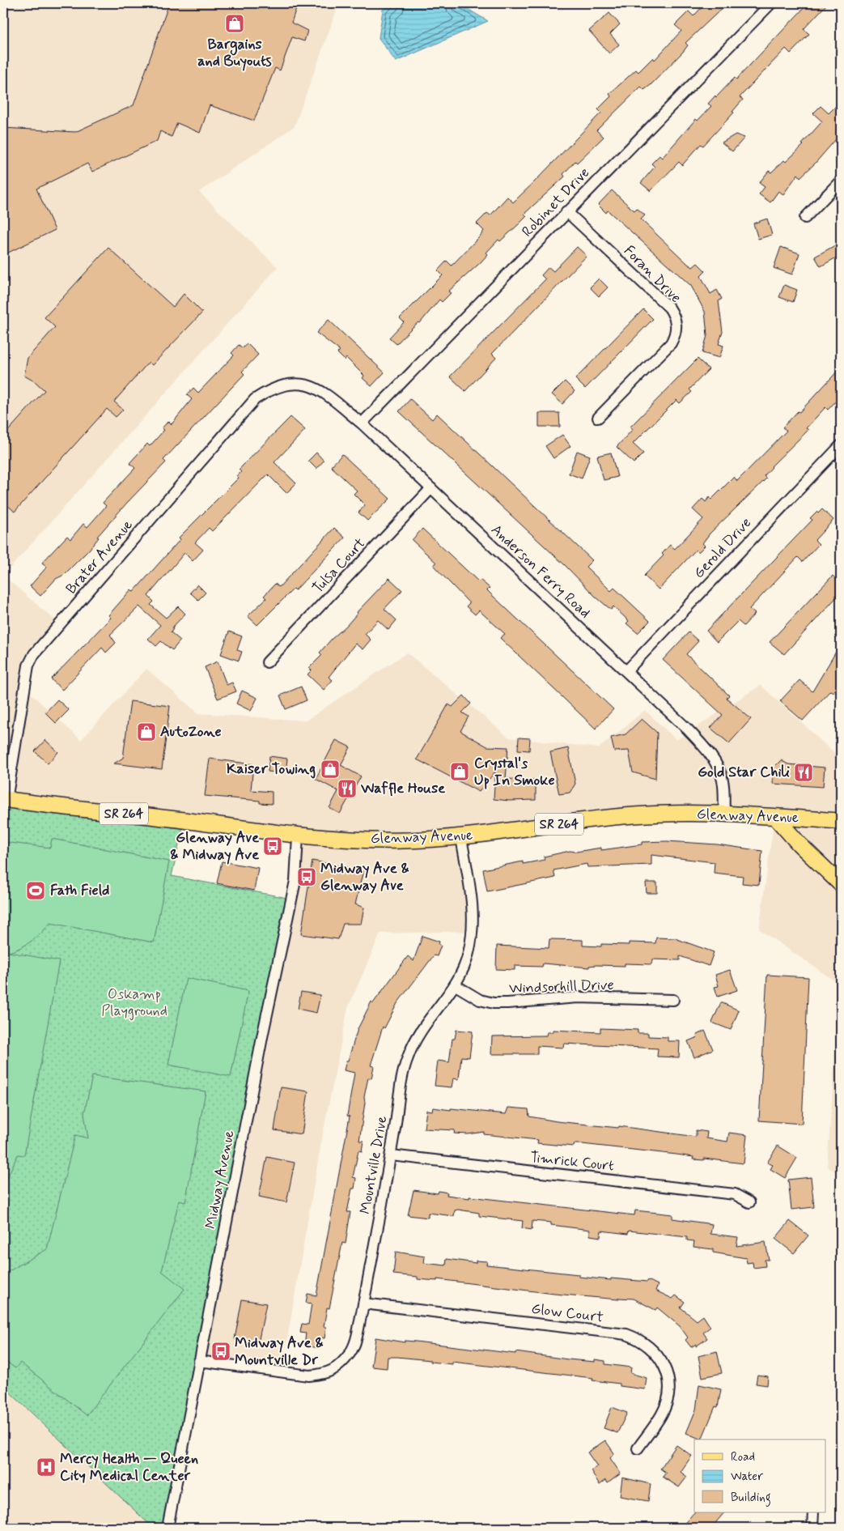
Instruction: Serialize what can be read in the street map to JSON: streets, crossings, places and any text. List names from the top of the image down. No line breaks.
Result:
{"streets":{"main road":["SR 264","Glenway Avenue"],"street":["Robinet Drive","Foran Drive","Gerold Drive","Brater Avenue","Tulsa Court","Anderson Ferry Road","Windsorhill Drive","Timrick Court","Mountville Drive","Midway Avenue","Glow Court"]},"crossings":[["Robinet Drive","Foran Drive"],["Robinet Drive","Anderson Ferry Road"],["Gerold Drive","Anderson Ferry Road"],["Brater Avenue","Anderson Ferry Road"],["Brater Avenue","Glenway Avenue"],["Tulsa Court","Anderson Ferry Road"],["Anderson Ferry Road","Glenway Avenue"],["Glenway Avenue","Mountville Drive"],["Glenway Avenue","Midway Avenue"],["Windsorhill Drive","Mountville Drive"],["Timrick Court","Mountville Drive"],["Mountville Drive","Midway Avenue"],["Mountville Drive","Glow Court"]],"parks":["Oskamp Playground"],"places":{"shop":["Bargains and Buyouts","AutoZone","Kaiser Towing","Crystal's Up In Smoke"],"restaurant":["Gold Star Chili","Waffle House"],"bus stop":["Glenway Ave & Midway Ave","Midway Ave & Glenway Ave","Midway Ave & Mountville Dr"],"sports":["Fath Field"],"hospital":["Mercy Health — Queen City Medical Center"]},"legend":["Road","Water","Building"]}
